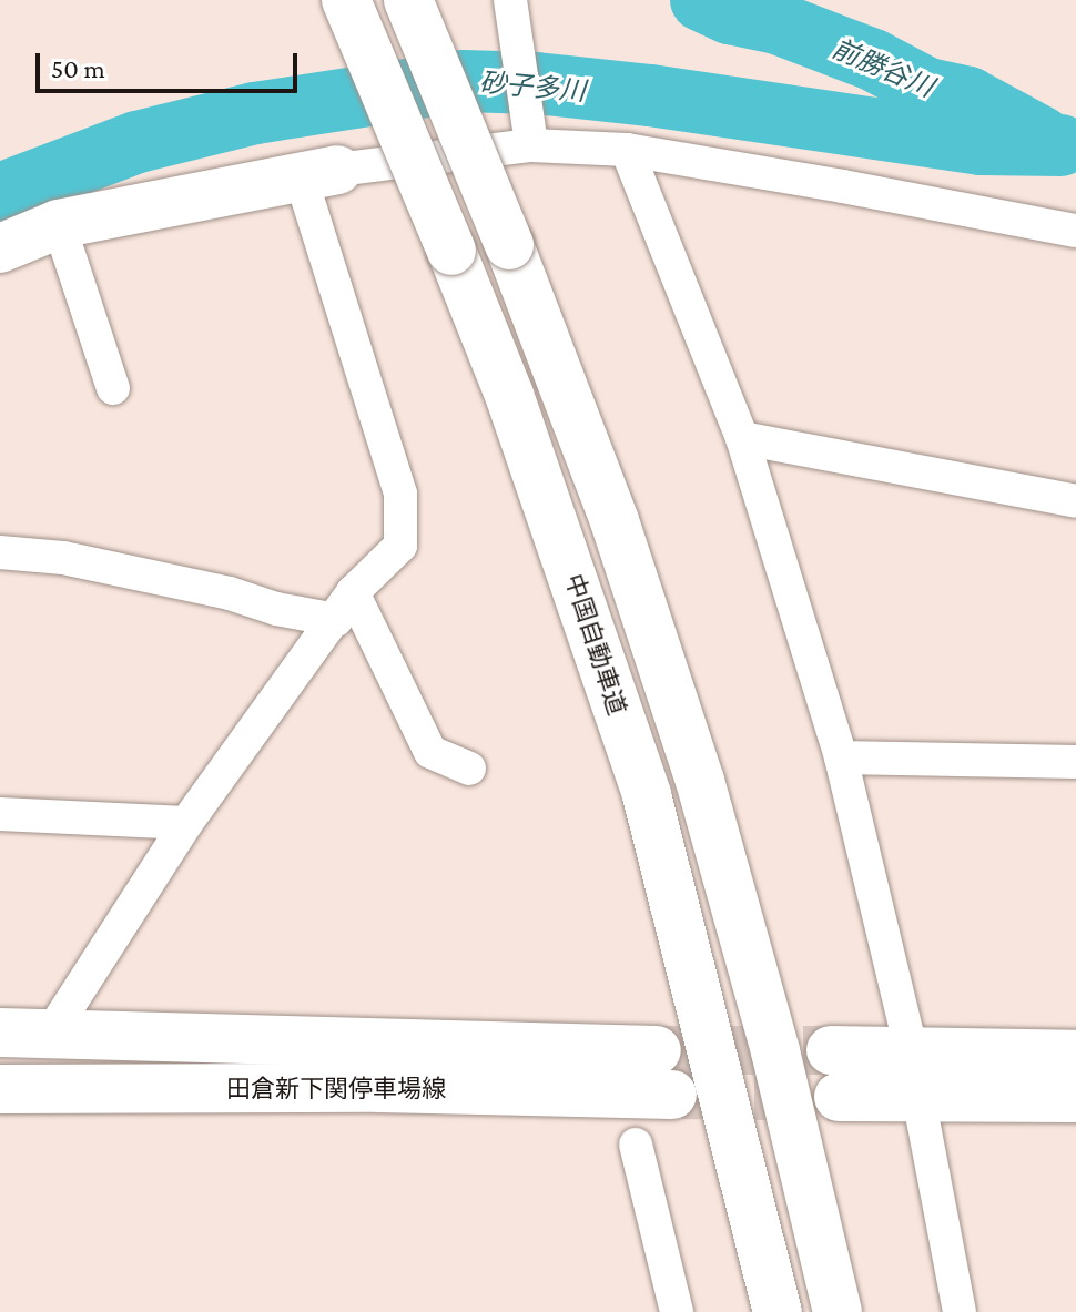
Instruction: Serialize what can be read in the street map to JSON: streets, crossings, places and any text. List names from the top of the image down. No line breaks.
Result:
{"streets":{"main road":["中国自動車道","田倉新下関停車場線"]},"water":["前勝谷川","砂子多川"],"scale_bar":"50 m"}
